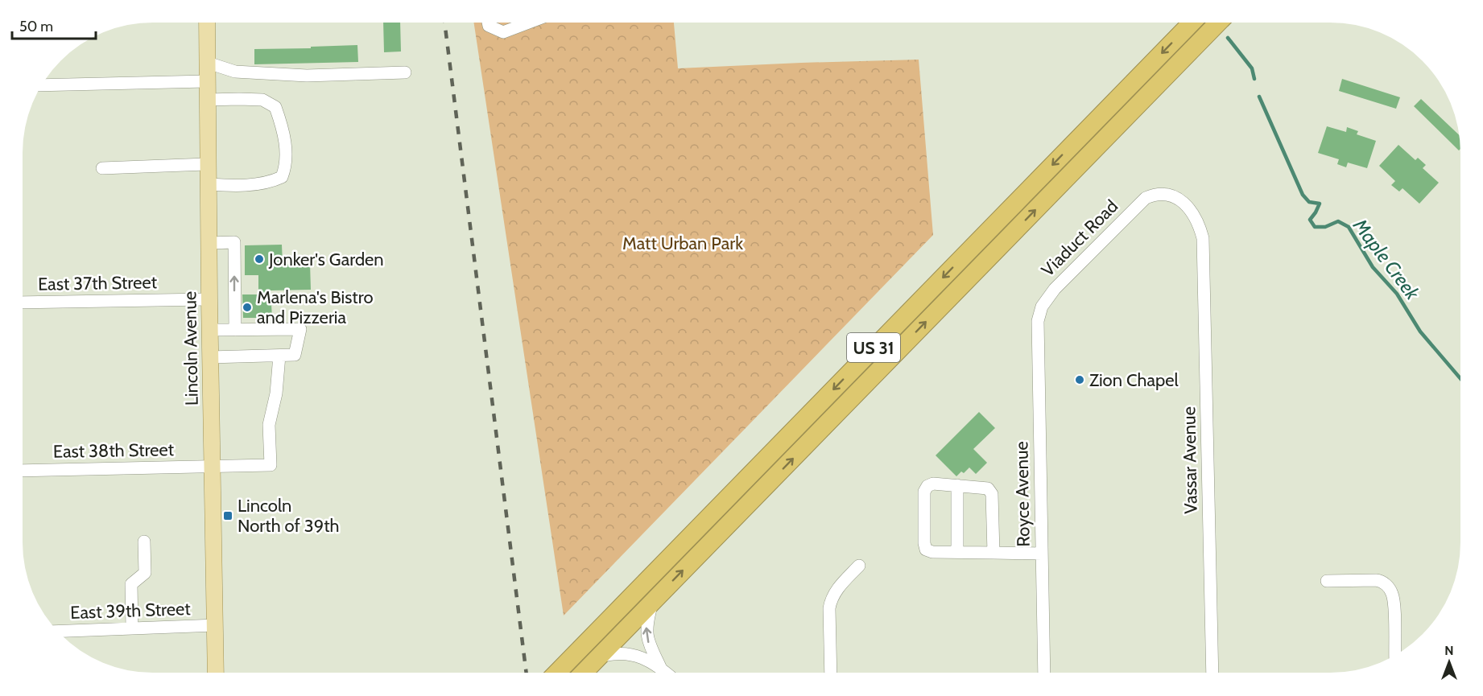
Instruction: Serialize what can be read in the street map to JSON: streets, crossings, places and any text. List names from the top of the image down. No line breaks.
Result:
{"streets":{"highway":["US 31"],"main road":["Lincoln Avenue"],"street":["Viaduct Road","East 37th Street","East 38th Street","Vassar Avenue","Royce Avenue","East 39th Street"]},"crossings":[["Viaduct Road","Vassar Avenue"],["Viaduct Road","Royce Avenue"],["East 37th Street","Lincoln Avenue"],["Lincoln Avenue","East 38th Street"],["Lincoln Avenue","East 39th Street"]],"water":["Maple Creek"],"parks":["Matt Urban Park"],"places":{"other":["Jonker's Garden","Marlena's Bistro and Pizzeria","Zion Chapel"],"transit":["Lincoln North of 39th"]},"scale_bar":"50 m","north":"top"}
